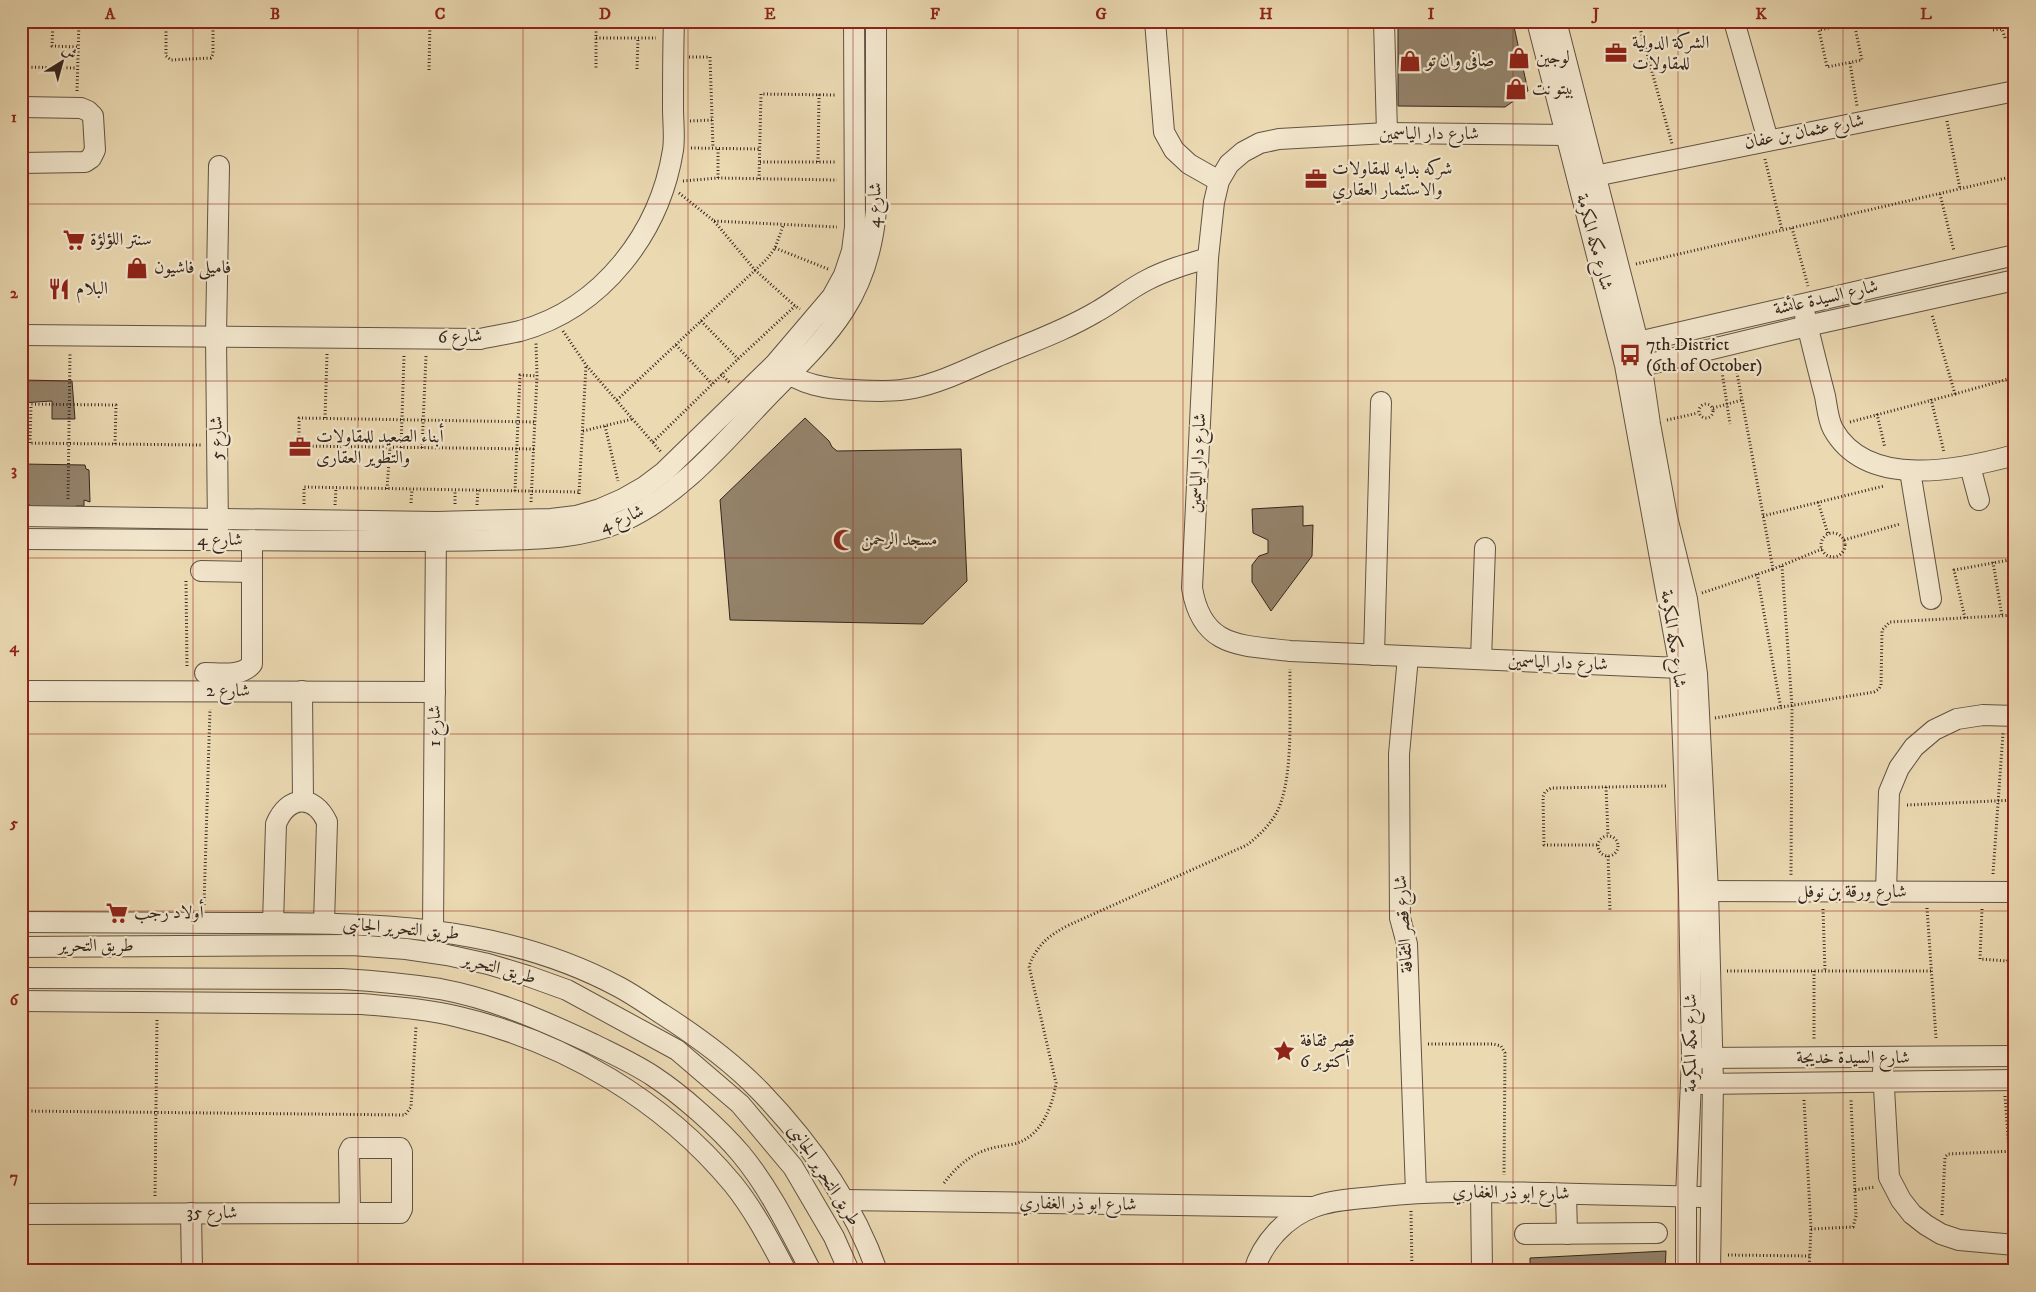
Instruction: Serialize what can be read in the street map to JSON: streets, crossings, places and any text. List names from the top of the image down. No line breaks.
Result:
{"streets":{"street":["شارع عثمان بن عفان","شارع دار الياسمين","شارع 4","شارع مكه المكرمة","شارع السيدة عائشة","شارع 6","شارع 5","شارع 2","شارع 1","شارع ورقة بن نوفل","شارع قصر الثقافة","طريق التحرير الجانبى","طريق التحرير","شارع السيدة خديجة","شارع ابو ذر الغفاري","شارع 35"]},"crossings":[["شارع عثمان بن عفان","شارع مكه المكرمة"],["شارع دار الياسمين","شارع مكه المكرمة"],["شارع دار الياسمين","شارع قصر الثقافة"],["شارع 4","شارع 5"],["شارع 4","شارع 1"],["شارع مكه المكرمة","شارع السيدة عائشة"],["شارع مكه المكرمة","شارع ورقة بن نوفل"],["شارع مكه المكرمة","شارع السيدة خديجة"],["شارع مكه المكرمة","شارع ابو ذر الغفاري"],["شارع 6","شارع 5"],["شارع 2","شارع 1"],["شارع 1","طريق التحرير الجانبى"],["شارع قصر الثقافة","شارع ابو ذر الغفاري"],["طريق التحرير الجانبى","شارع ابو ذر الغفاري"]],"places":{"office":["الشركة الدولية للمقاولات","شركه بدايه للمقاولات والاستثمار العقاري","أبناء الصعيد للمقاولات والتطوير العقارى"],"shop":["لوجين","صافى وان تو","بيتو نت","فاميلى فاشيون"],"supermarket":["سنتر اللؤلؤة","أولاد رجب"],"restaurant":["البلام"],"bus stop":["7th District (6th of October)"],"mosque":["مسجد الرحمن"],"place":["قصر ثقافة 6 أكتوبر"]},"north":"top right","grid":{"columns":["A","B","C","D","E","F","G","H","I","J","K","L"],"rows":["1","2","3","4","5","6","7"]}}
